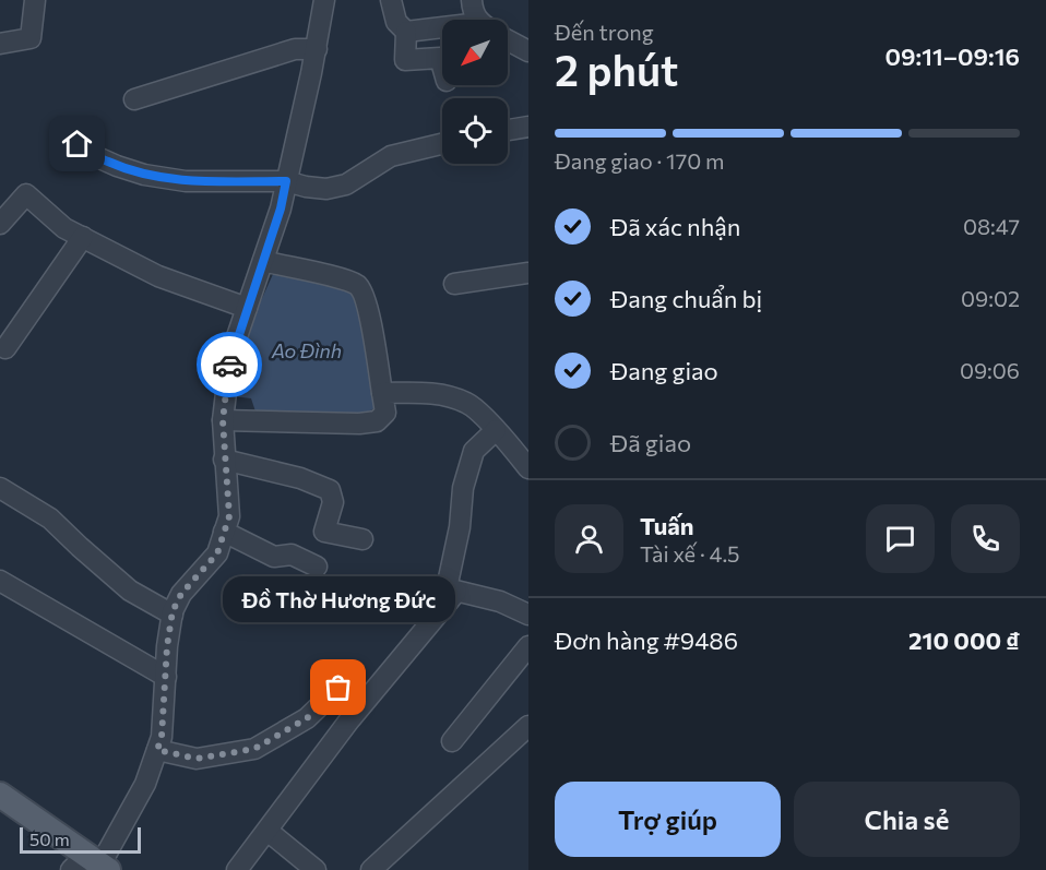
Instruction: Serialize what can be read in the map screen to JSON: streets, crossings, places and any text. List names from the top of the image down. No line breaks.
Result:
{"water":["Ao Đình"],"places":["Đồ Thờ Hương Đức"],"scale_bar":"50 m","north":"bottom left","page":{"heading":["2 phút","Đến trong","09:11–09:16"],"panel":["Tuấn","Tài xế · 4.5","Đơn hàng #9486","210 000 ₫"],"bar":"Đang giao · 170 m","list":[["Đã xác nhận","08:47"],["Đang chuẩn bị","09:02"],["Đang giao","09:06"],"Đã giao"],"bubble":"Đồ Thờ Hương Đức","buttons":["Trợ giúp","Chia sẻ"],"scale":"50 m"}}
